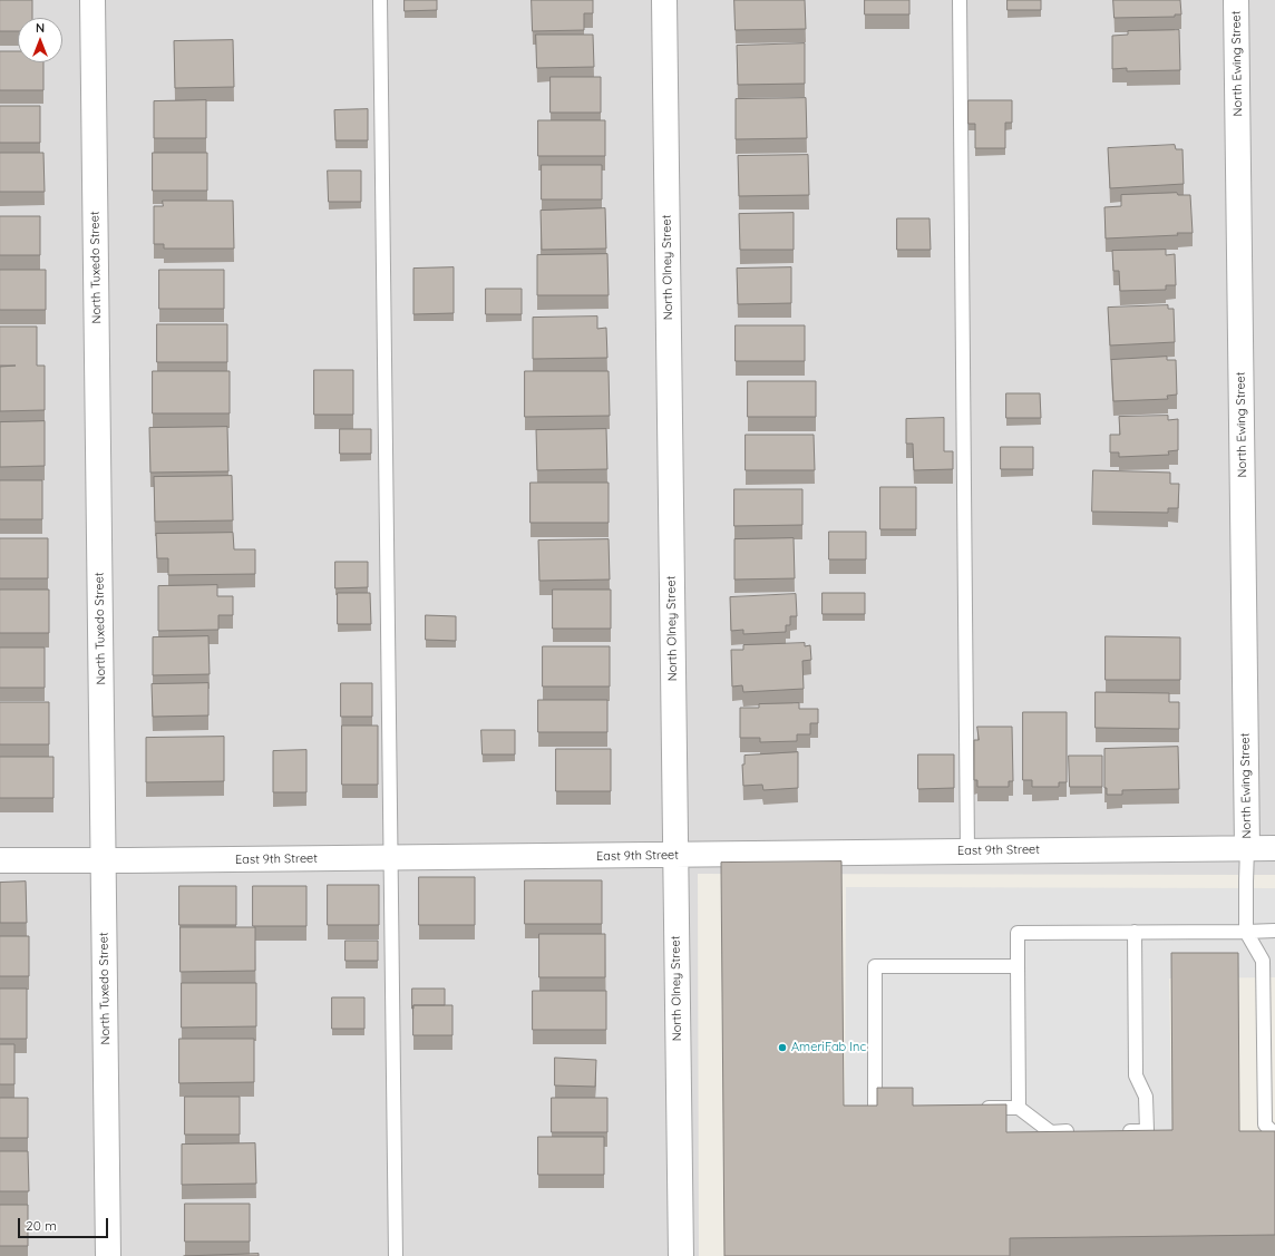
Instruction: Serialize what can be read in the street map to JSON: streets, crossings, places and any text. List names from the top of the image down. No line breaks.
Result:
{"streets":{"street":["North Ewing Street","North Tuxedo Street","North Olney Street","East 9th Street"]},"crossings":[["North Ewing Street","East 9th Street"],["North Tuxedo Street","East 9th Street"],["North Olney Street","East 9th Street"]],"places":["AmeriFab Inc"],"scale_bar":"20 m","north":"top"}
